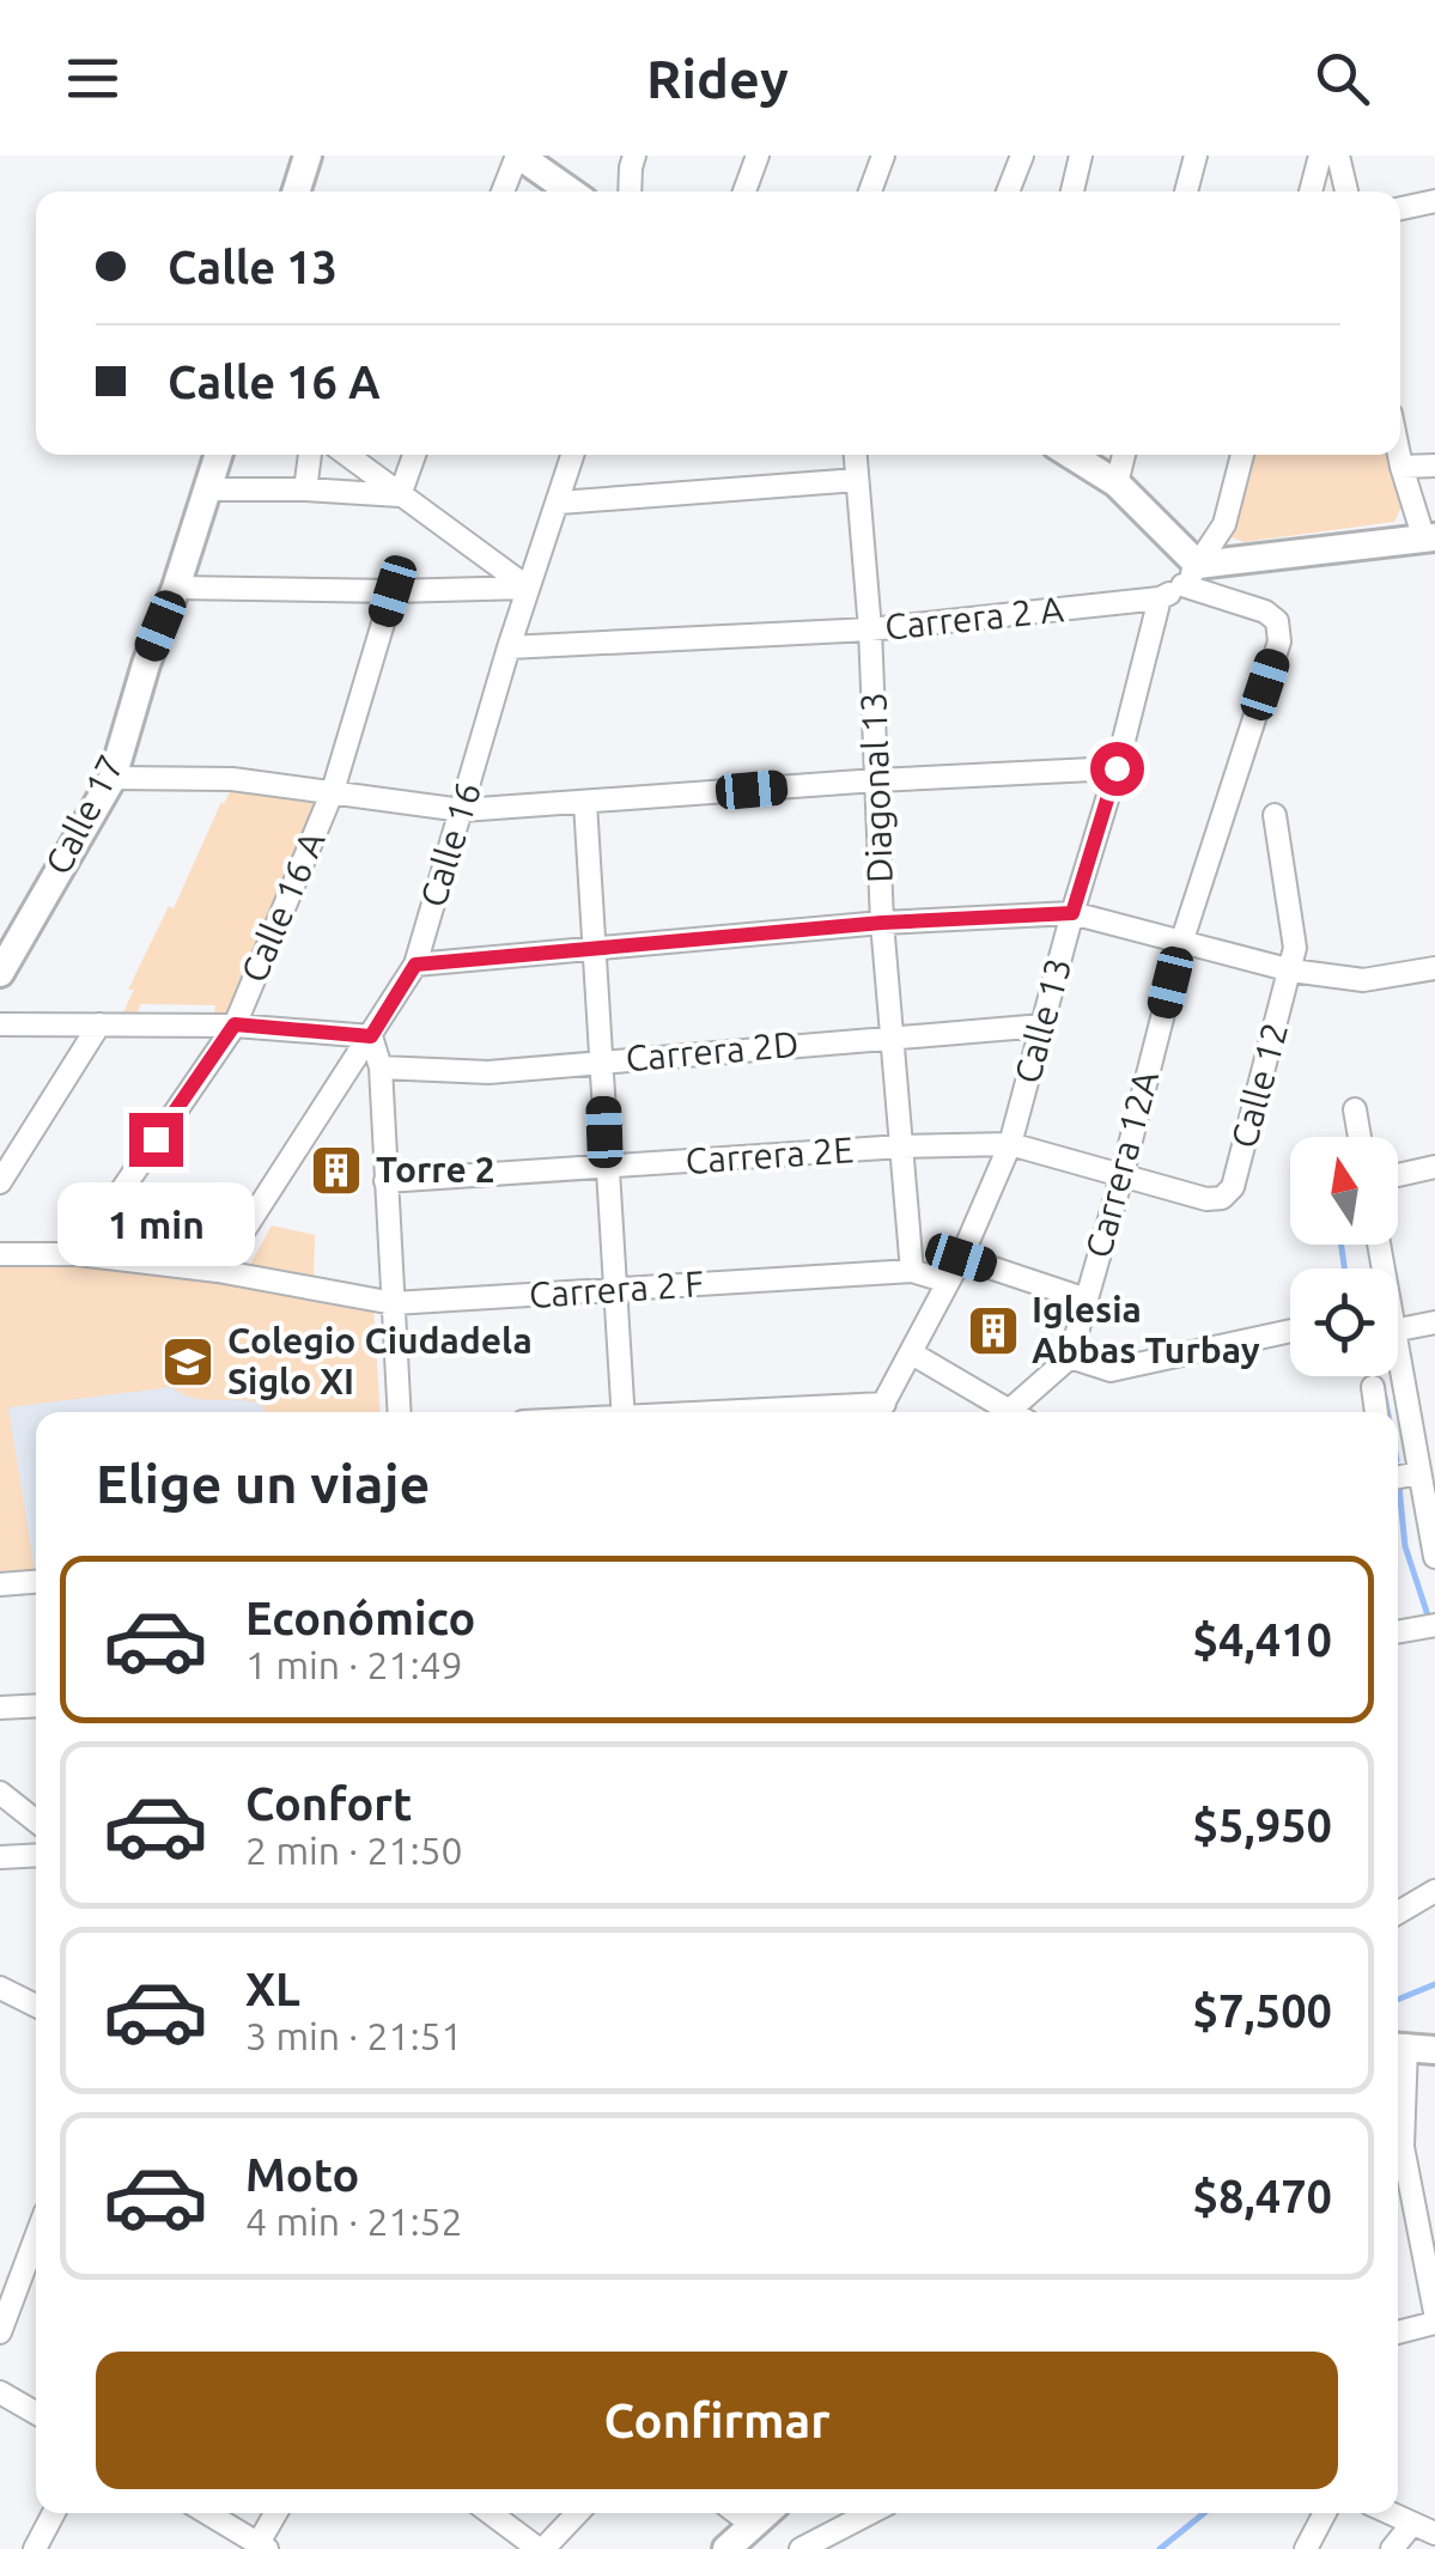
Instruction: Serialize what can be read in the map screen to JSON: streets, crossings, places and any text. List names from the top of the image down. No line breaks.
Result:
{"streets":{"main road":["Carrera 2 A","Calle 17"],"street":["Diagonal 13","Calle 16","Calle 16 A","Calle 13","Carrera 2D","Calle 12","Carrera 2E","Carrera 12A","Carrera 2 F"]},"crossings":[["Carrera 2 A","Diagonal 13"],["Carrera 2 A","Calle 16"],["Carrera 2 A","Calle 13"],["Carrera 2 A","Carrera 12A"],["Diagonal 13","Carrera 2D"],["Diagonal 13","Carrera 2E"],["Diagonal 13","Carrera 2 F"],["Calle 16","Carrera 2 F"],["Calle 16 A","Carrera 2 F"],["Calle 13","Carrera 2D"],["Calle 13","Carrera 2E"],["Calle 13","Carrera 2 F"],["Calle 12","Carrera 2E"],["Calle 12","Carrera 12A"],["Carrera 2E","Carrera 12A"]],"places":{"building":["Torre 2","Iglesia Abbas Turbay"],"school or university":["Colegio Ciudadela Siglo XI"]},"north":"top","page":{"header":"Ridey","banner":["Calle 13","Calle 16 A"],"bubble":"1 min","heading":"Elige un viaje","list":[{"name":"Económico","note":"1 min · 21:49","value":"$4,410"},{"name":"Confort","note":"2 min · 21:50","value":"$5,950"},{"name":"XL","note":"3 min · 21:51","value":"$7,500"},{"name":"Moto","note":"4 min · 21:52","value":"$8,470"}],"buttons":"Confirmar"}}
